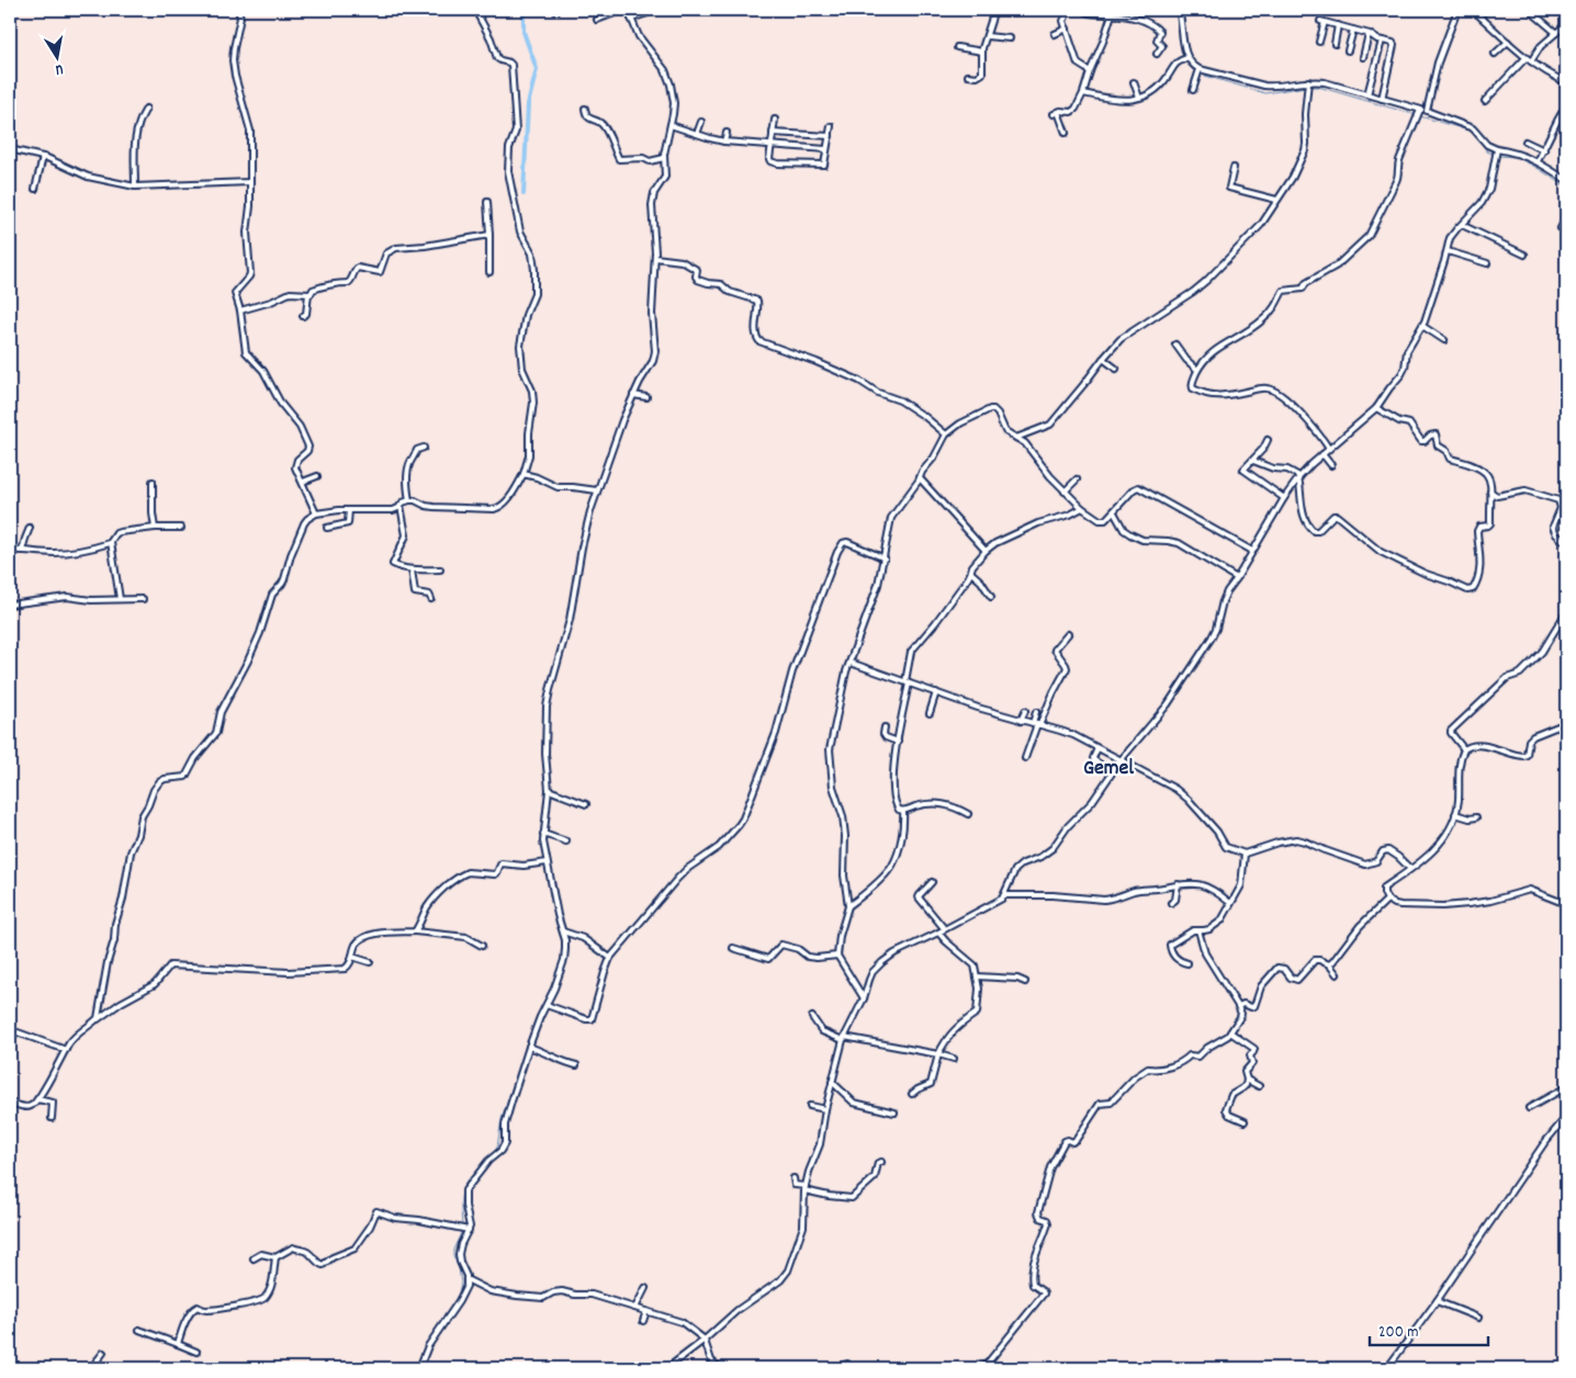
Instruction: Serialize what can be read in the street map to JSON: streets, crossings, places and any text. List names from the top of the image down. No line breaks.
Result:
{"districts":["Gemel"],"scale_bar":"200 m","north":"bottom"}
